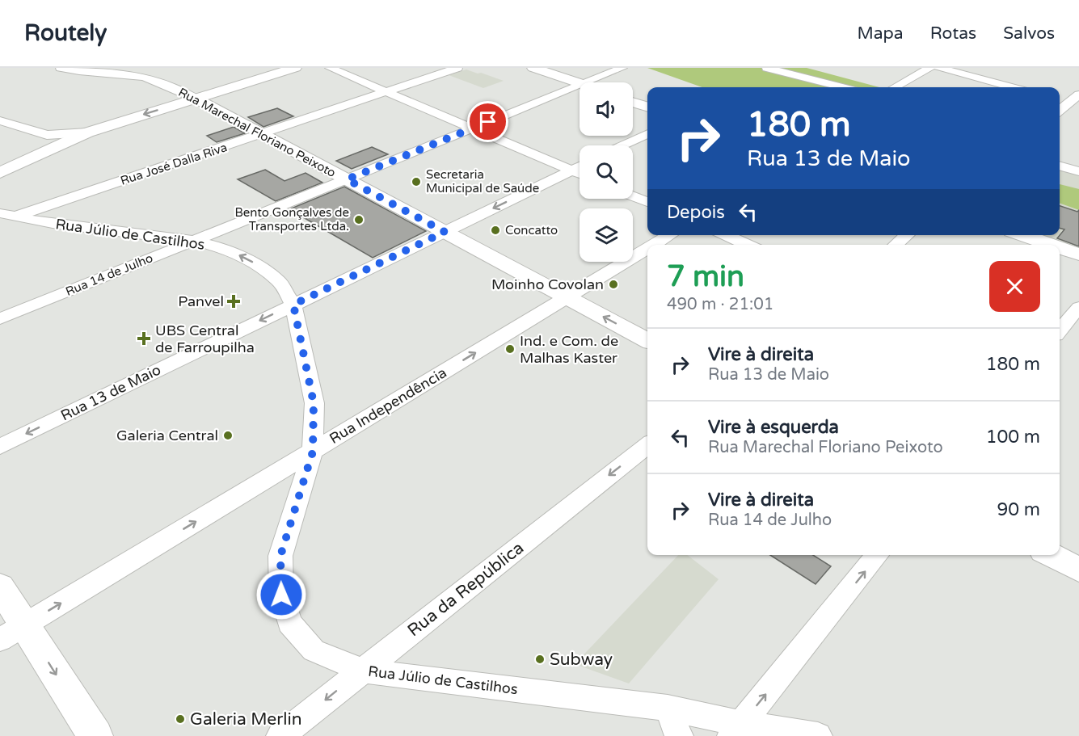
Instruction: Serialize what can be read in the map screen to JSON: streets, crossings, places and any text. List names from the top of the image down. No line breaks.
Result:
{"streets":{"main road":["Rua Marechal Floriano Peixoto"],"street":["Rua José Dalla Riva","Rua Júlio de Castilhos","Rua 14 de Julho","Rua 13 de Maio","Rua Independência","Rua da República"]},"crossings":[["Rua Marechal Floriano Peixoto","Rua José Dalla Riva"],["Rua Marechal Floriano Peixoto","Rua 14 de Julho"],["Rua Marechal Floriano Peixoto","Rua 13 de Maio"],["Rua Marechal Floriano Peixoto","Rua Independência"],["Rua José Dalla Riva","Rua Júlio de Castilhos"],["Rua Júlio de Castilhos","Rua 14 de Julho"],["Rua Júlio de Castilhos","Rua 13 de Maio"],["Rua Júlio de Castilhos","Rua Independência"],["Rua Júlio de Castilhos","Rua da República"]],"one_way":["Rua 13 de Maio","Rua Independência","Rua da República"],"places":{"other":["Secretaria Municipal de Saúde","Bento Gonçalves de Transportes Ltda.","Concatto","Moinho Covolan","Ind. e Com. de Malhas Kaster","Galeria Central","Subway","Galeria Merlin"],"health":["Panvel","UBS Central de Farroupilha"]},"page":{"header":"Routely","nav":["Mapa","Rotas","Salvos"],"turn":["180 m","Rua 13 de Maio"],"then":"Depois","heading":["7 min","490 m · 21:01"],"list":[{"name":"Vire à direita","note":"Rua 13 de Maio","value":"180 m"},{"name":"Vire à esquerda","note":"Rua Marechal Floriano Peixoto","value":"100 m"},{"name":"Vire à direita","note":"Rua 14 de Julho","value":"90 m"}]}}
